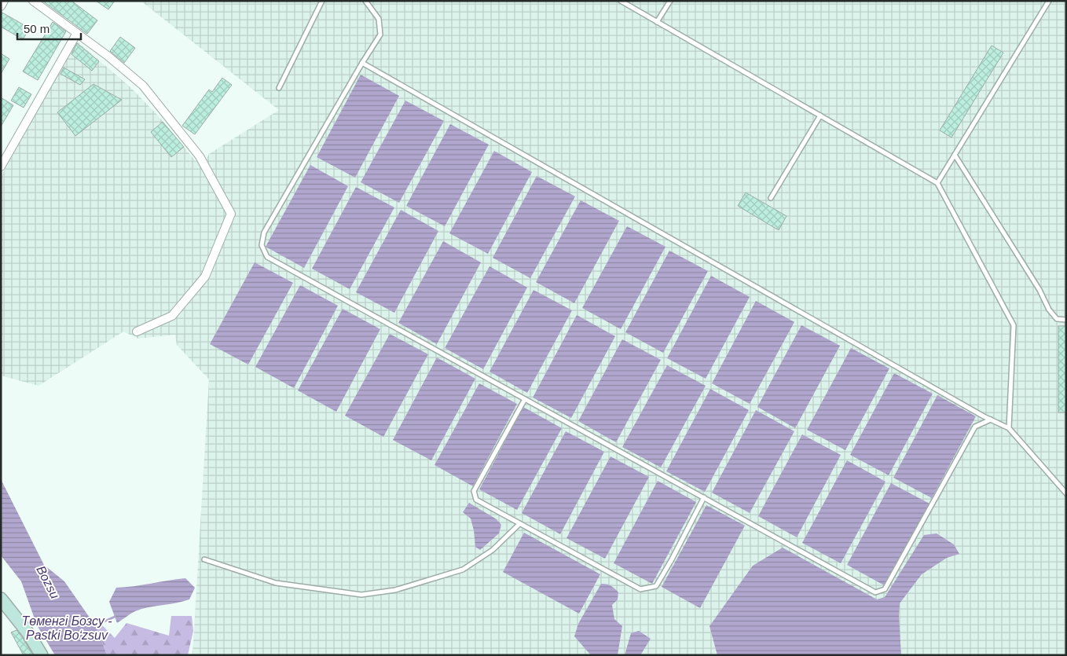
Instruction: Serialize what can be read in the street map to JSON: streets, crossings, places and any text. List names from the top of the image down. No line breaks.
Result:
{"water":["Bozsu","Төменгі Бозсу - Pastki Boʻzsuv"],"scale_bar":"50 m"}
